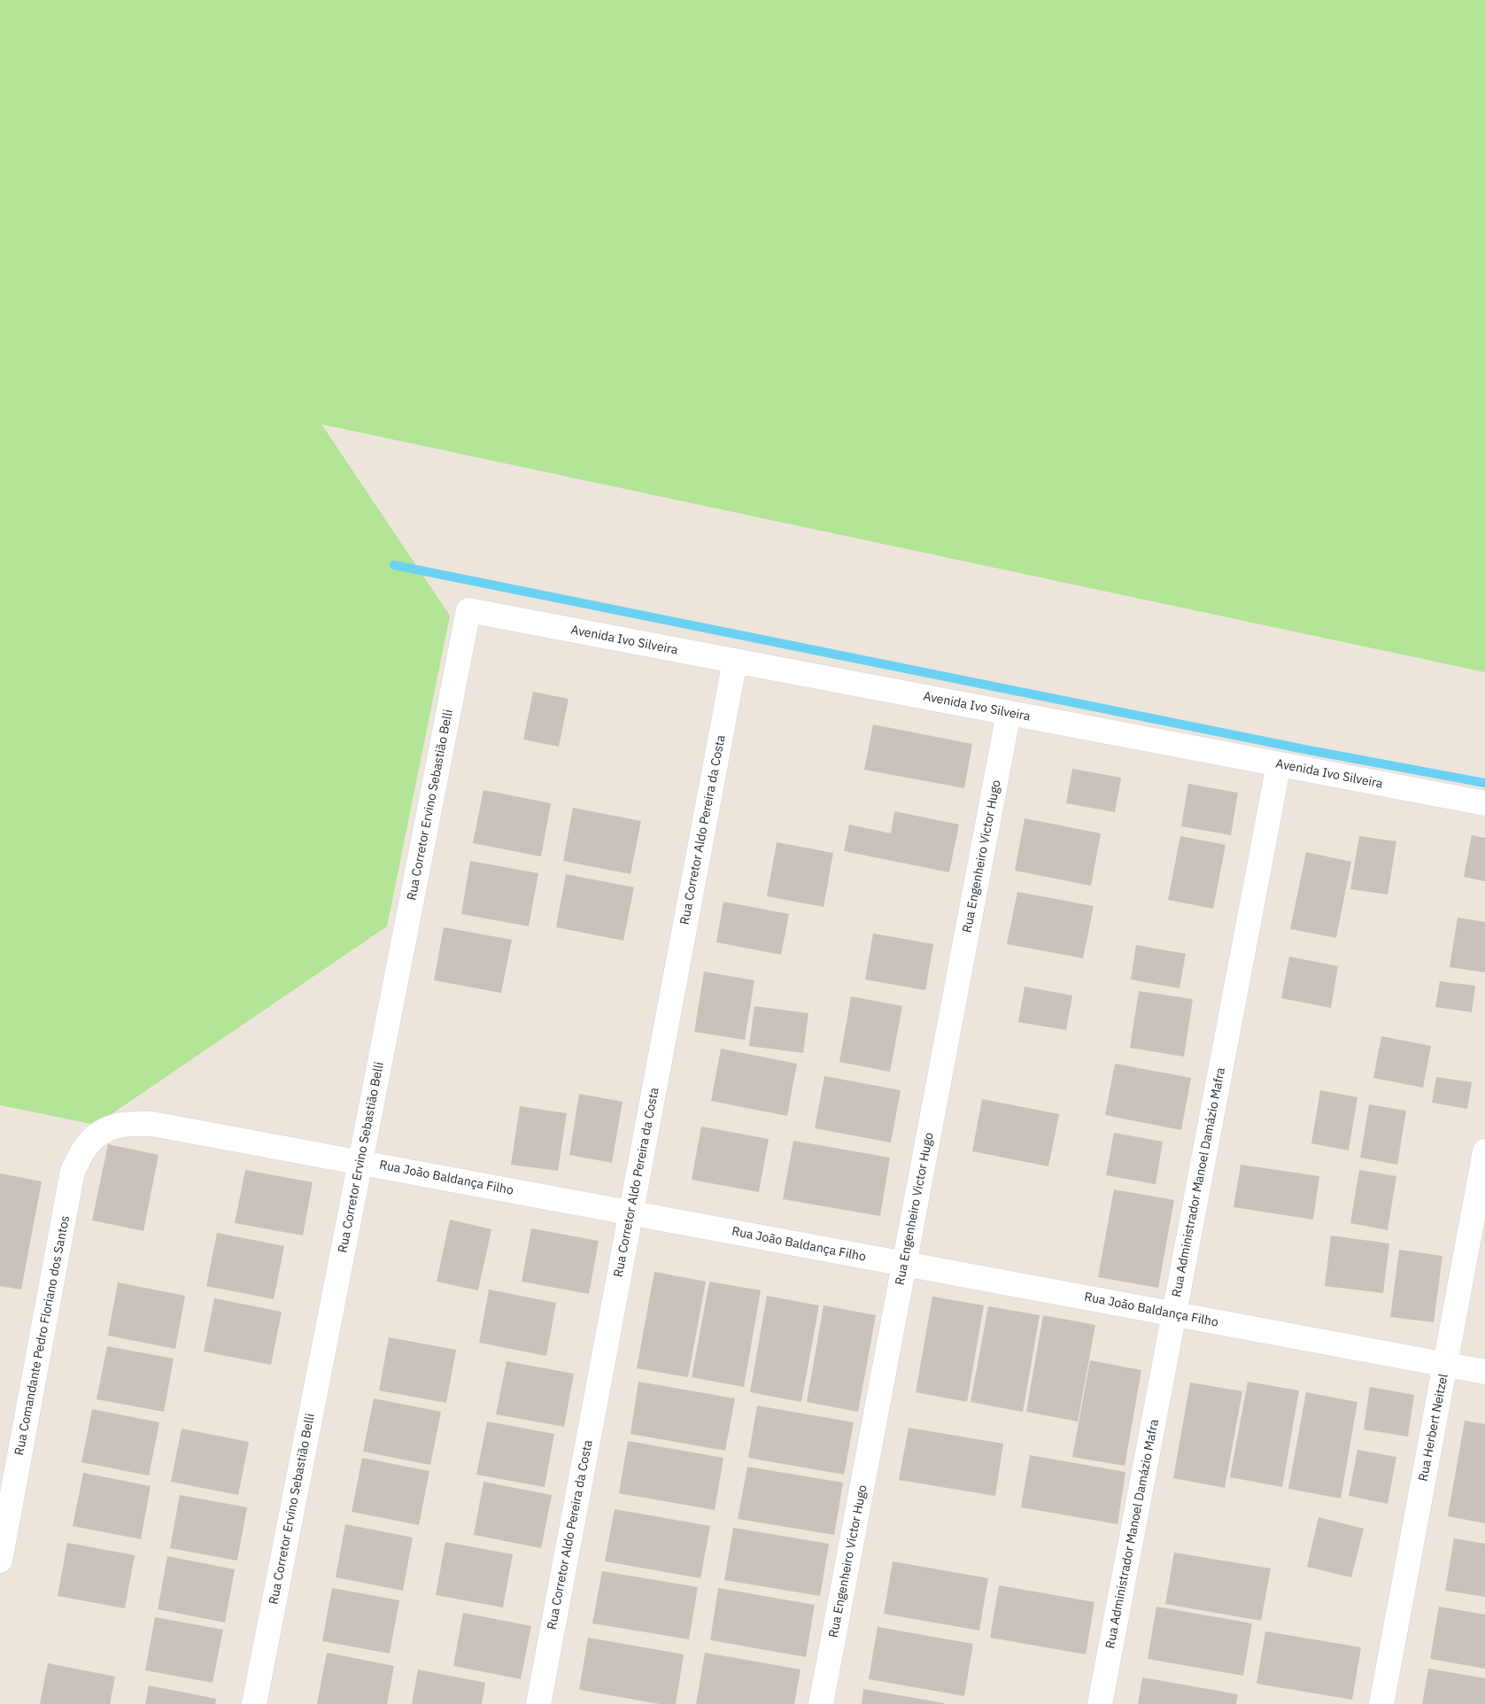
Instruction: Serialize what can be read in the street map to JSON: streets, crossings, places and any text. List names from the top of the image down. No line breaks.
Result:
{"streets":{"street":["Avenida Ivo Silveira","Rua Corretor Ervino Sebastião Belli","Rua Corretor Aldo Pereira da Costa","Rua Engenheiro Victor Hugo","Rua João Baldança Filho","Rua Administrador Manoel Damázio Mafra","Rua Comandante Pedro Floriano dos Santos","Rua Herbert Neitzel"]},"crossings":[["Avenida Ivo Silveira","Rua Corretor Ervino Sebastião Belli"],["Avenida Ivo Silveira","Rua Corretor Aldo Pereira da Costa"],["Avenida Ivo Silveira","Rua Engenheiro Victor Hugo"],["Avenida Ivo Silveira","Rua Administrador Manoel Damázio Mafra"],["Rua Corretor Ervino Sebastião Belli","Rua João Baldança Filho"],["Rua Corretor Aldo Pereira da Costa","Rua João Baldança Filho"],["Rua Engenheiro Victor Hugo","Rua João Baldança Filho"],["Rua João Baldança Filho","Rua Administrador Manoel Damázio Mafra"],["Rua João Baldança Filho","Rua Comandante Pedro Floriano dos Santos"],["Rua João Baldança Filho","Rua Herbert Neitzel"]]}
